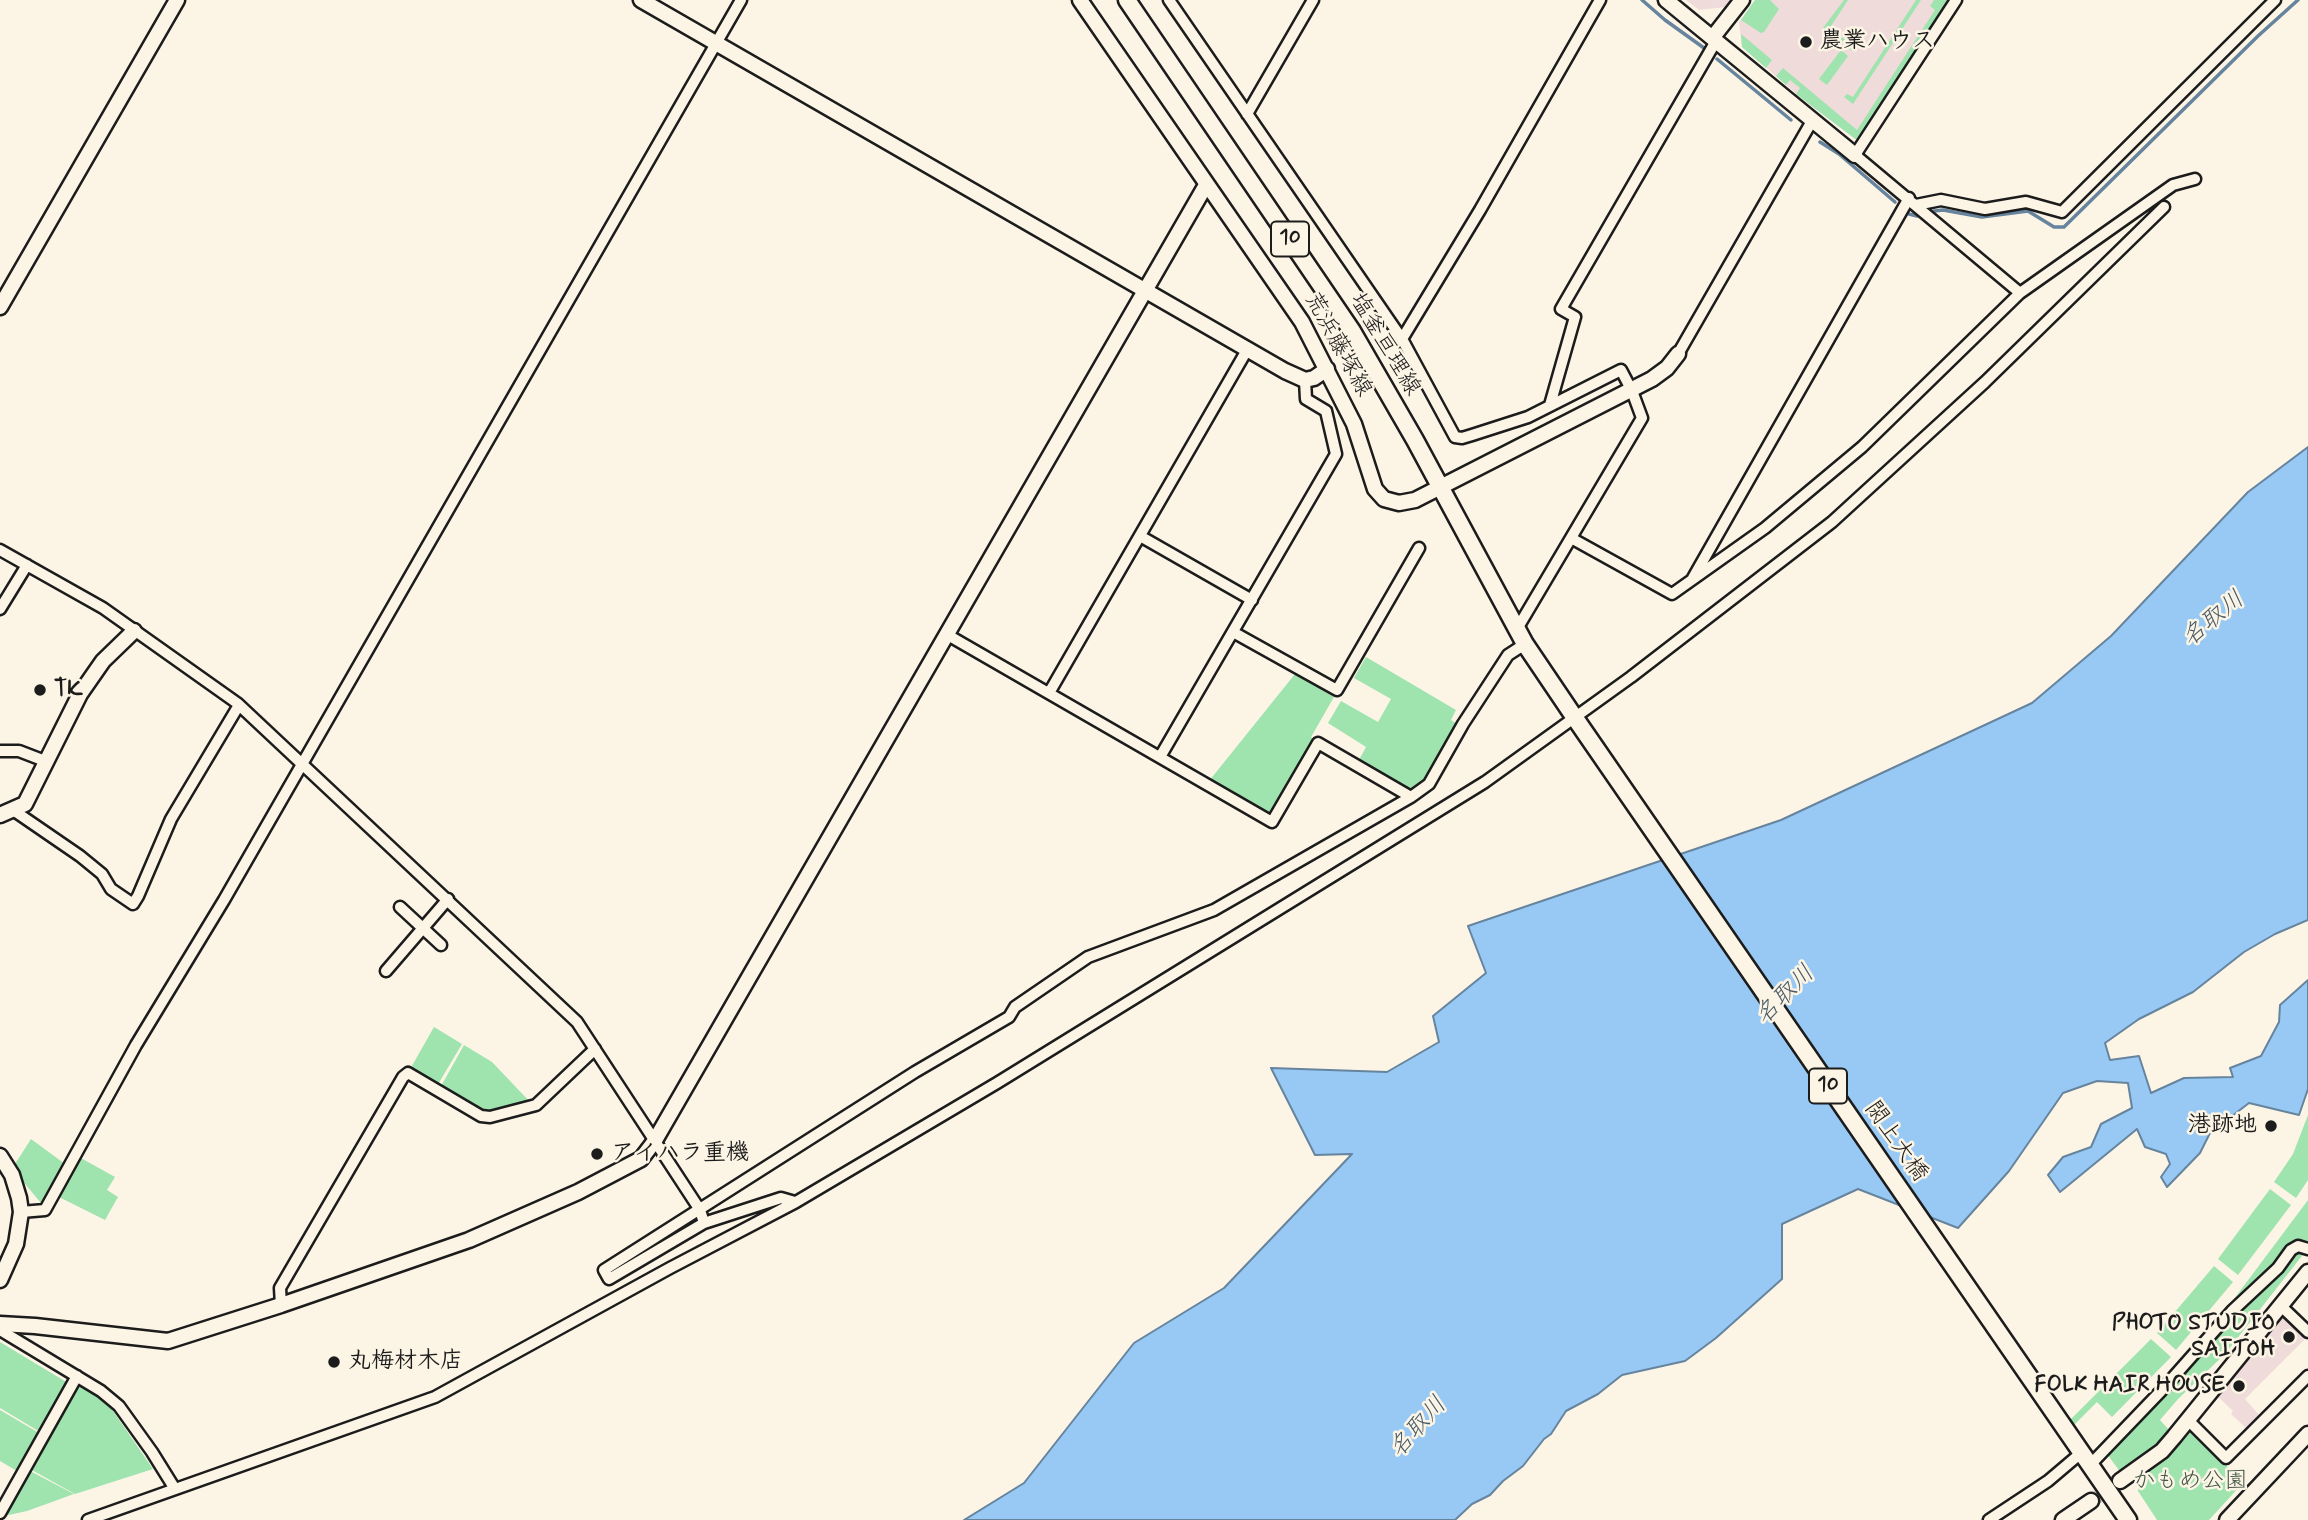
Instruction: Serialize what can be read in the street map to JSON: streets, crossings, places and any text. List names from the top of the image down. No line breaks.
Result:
{"streets":{"main road":["10","塩釜亘理線","閖上大橋"],"street":["荒浜藤塚線"]},"crossings":[["10","閖上大橋"],["荒浜藤塚線","塩釜亘理線"],["塩釜亘理線","閖上大橋"]],"water":["名取川"],"parks":["かもめ公園"],"places":["農業ハウス","TK","港跡地","アイハラ重機","PHOTO STUDIO SAITOH","丸梅材木店","FOLK HAIR HOUSE"]}
